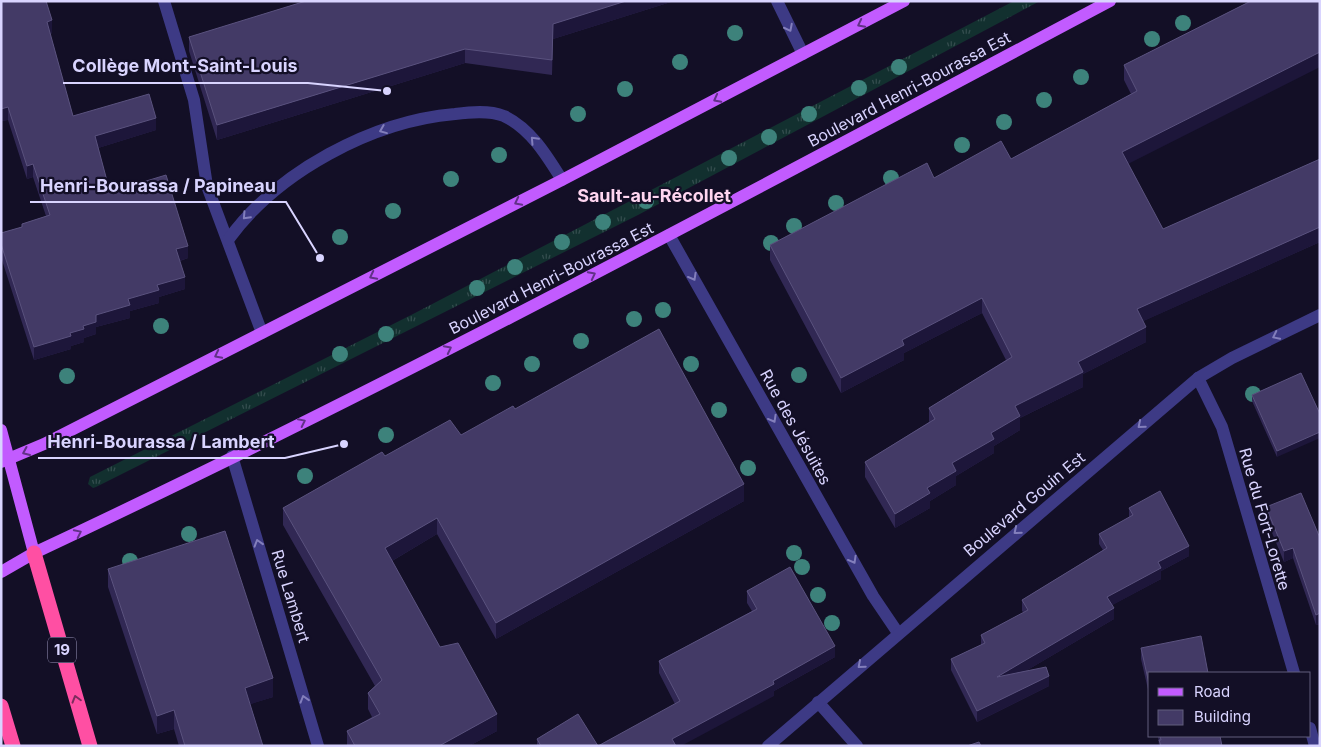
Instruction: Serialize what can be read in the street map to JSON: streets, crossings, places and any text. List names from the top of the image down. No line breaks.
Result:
{"streets":{"highway":["19"],"main road":["Boulevard Henri-Bourassa Est"],"street":["Rue des Jésuites","Boulevard Gouin Est","Rue du Fort-Lorette","Rue Lambert"]},"crossings":[["Boulevard Henri-Bourassa Est","Rue des Jésuites"],["Boulevard Henri-Bourassa Est","Rue Lambert"],["Boulevard Henri-Bourassa Est","19"],["Rue des Jésuites","Boulevard Gouin Est"],["Boulevard Gouin Est","Rue du Fort-Lorette"]],"one_way":["Rue des Jésuites","Boulevard Gouin Est","Rue Lambert"],"districts":["Sault-au-Récollet"],"places":["Collège Mont-Saint-Louis","Henri-Bourassa / Papineau","Henri-Bourassa / Lambert"],"legend":["Road","Building"]}
